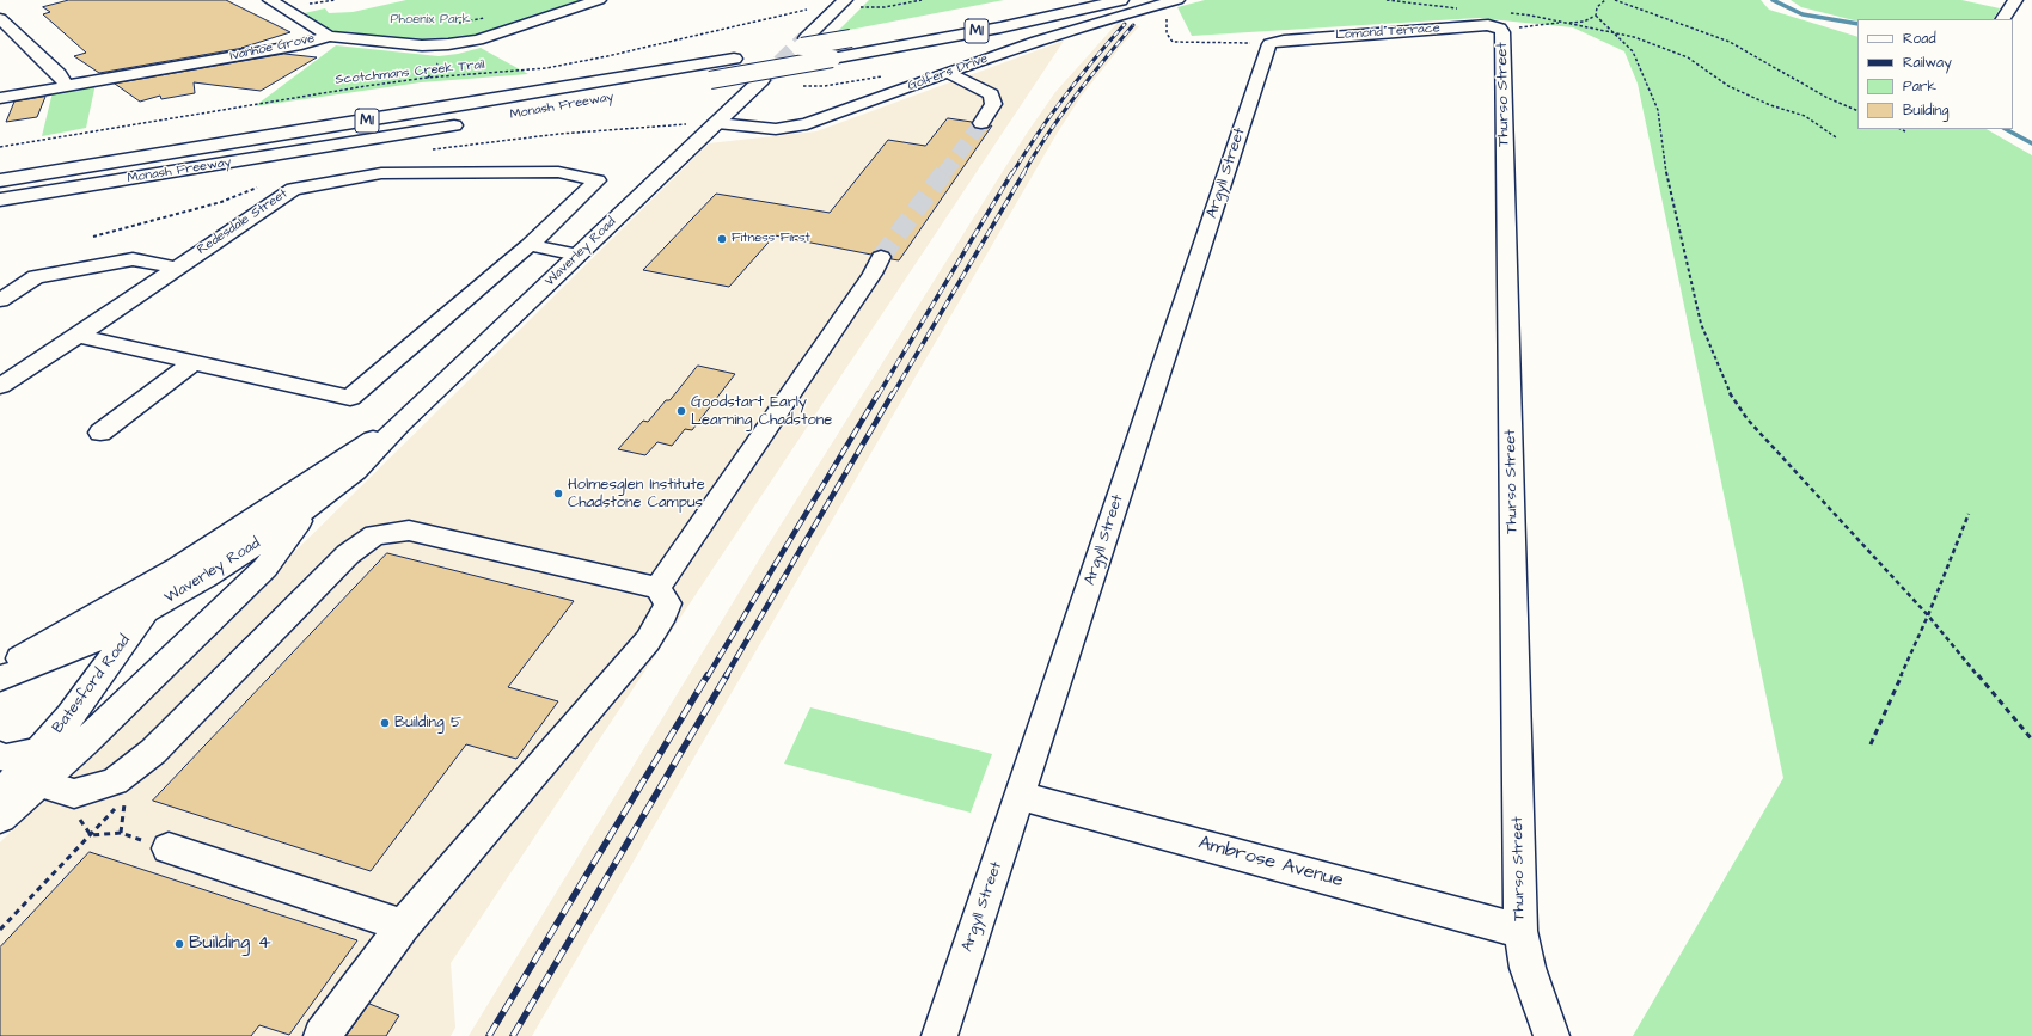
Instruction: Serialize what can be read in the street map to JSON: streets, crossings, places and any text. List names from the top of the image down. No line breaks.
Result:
{"streets":{"main road":["M1","Monash Freeway","Waverley Road","Batesford Road"],"street":["Lomond Terrace","Ivanhoe Grove","Golfers Drive","Thurso Street","Argyll Street","Redesdale Street","Ambrose Avenue"],"path":["Scotchmans Creek Trail"]},"crossings":[["Lomond Terrace","Thurso Street"],["Lomond Terrace","Argyll Street"],["Golfers Drive","Waverley Road"],["Thurso Street","Ambrose Avenue"],["Argyll Street","Ambrose Avenue"],["Waverley Road","Batesford Road"]],"parks":["Phoenix Park"],"places":["Fitness First","Goodstart Early Learning Chadstone","Holmesglen Institute Chadstone Campus","Building 5","Building 4"],"legend":["Road","Railway","Park","Building"]}
